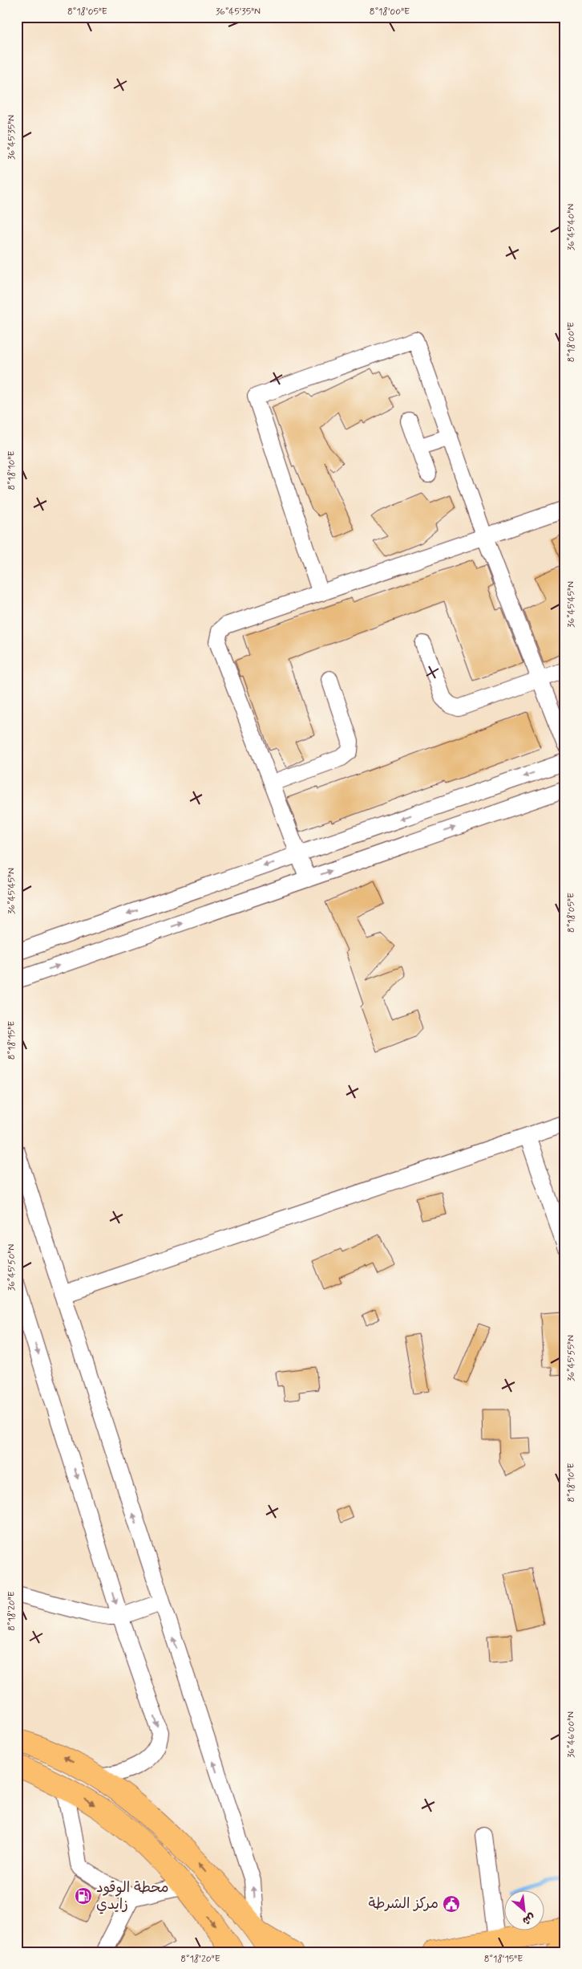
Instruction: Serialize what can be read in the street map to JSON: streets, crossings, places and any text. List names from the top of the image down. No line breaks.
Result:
{"places":{"fuel station":["محطة الوقود زايدي"],"public building":["مركز الشرطة"]},"north":"bottom right","coordinates":["8°18'05\"E","36°45'35\"N","8°18'00\"E","36°45'40\"N","8°18'10\"E","36°45'45\"N","8°18'15\"E","36°45'50\"N","36°45'55\"N","8°18'20\"E","36°46'00\"N"]}
